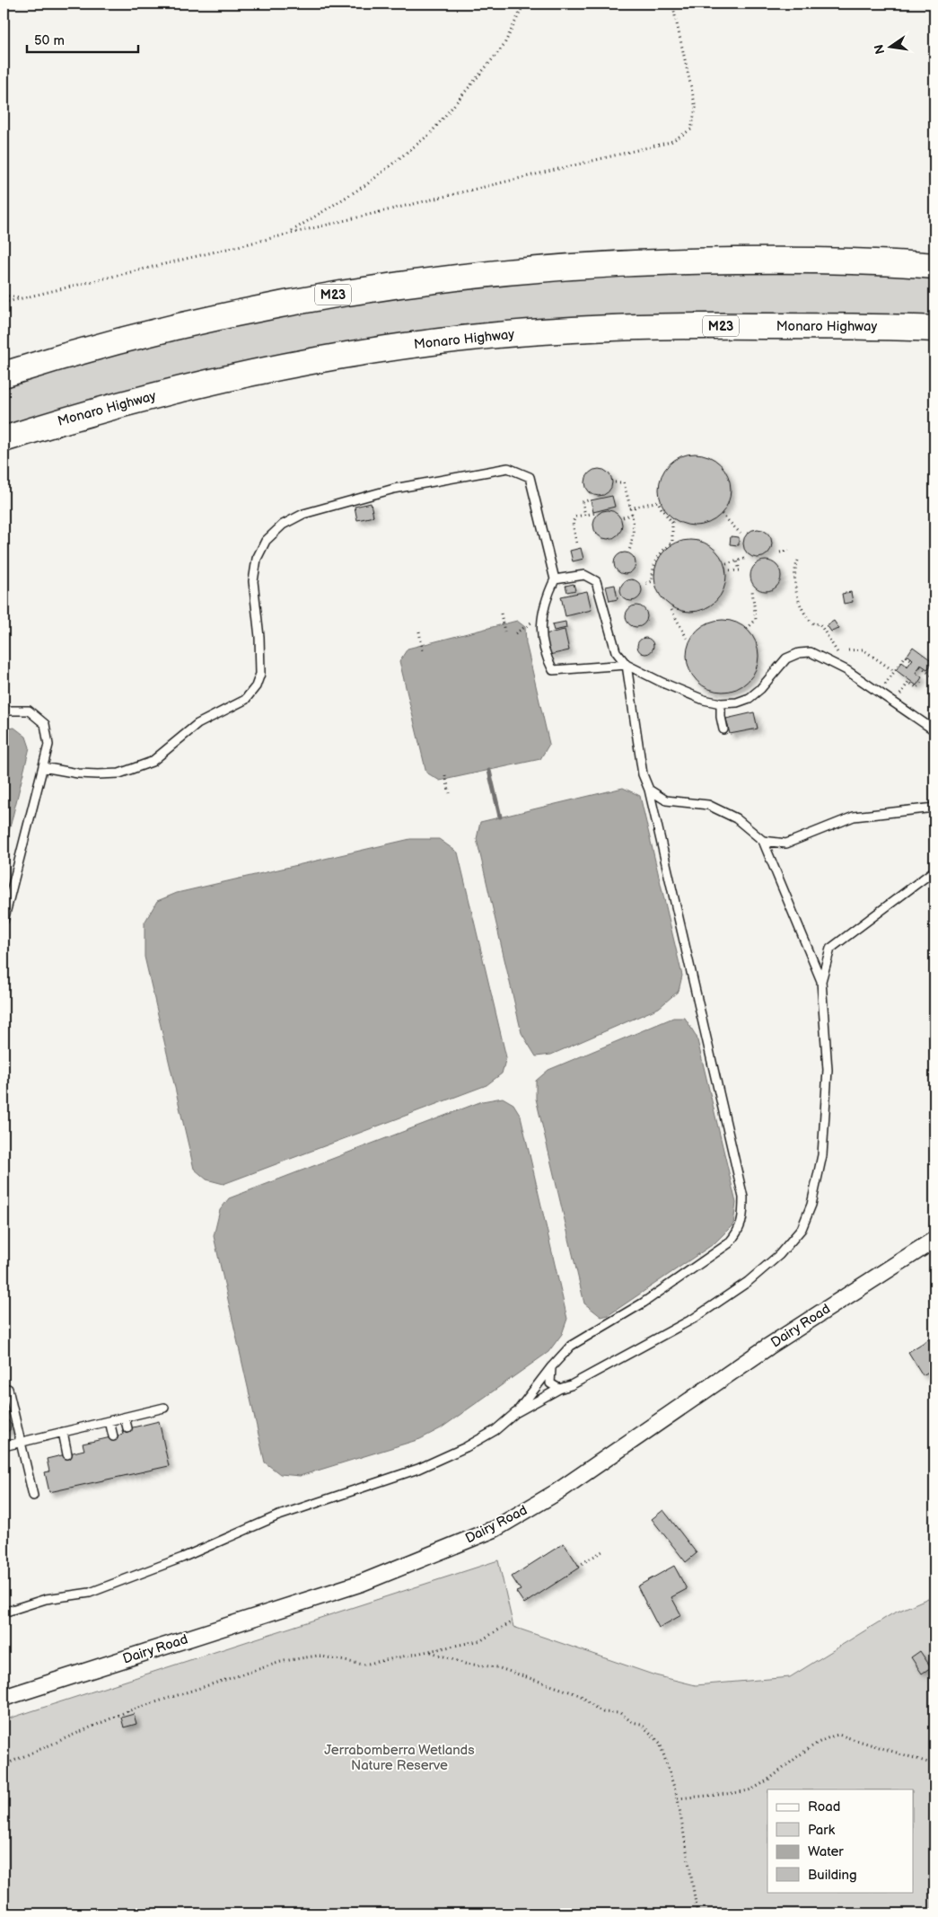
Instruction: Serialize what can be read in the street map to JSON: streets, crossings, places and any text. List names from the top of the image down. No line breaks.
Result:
{"streets":{"highway":["M23","Monaro Highway"],"street":["Dairy Road"]},"parks":["Jerrabomberra Wetlands Nature Reserve"],"legend":["Road","Park","Water","Building"],"scale_bar":"50 m","north":"left"}
